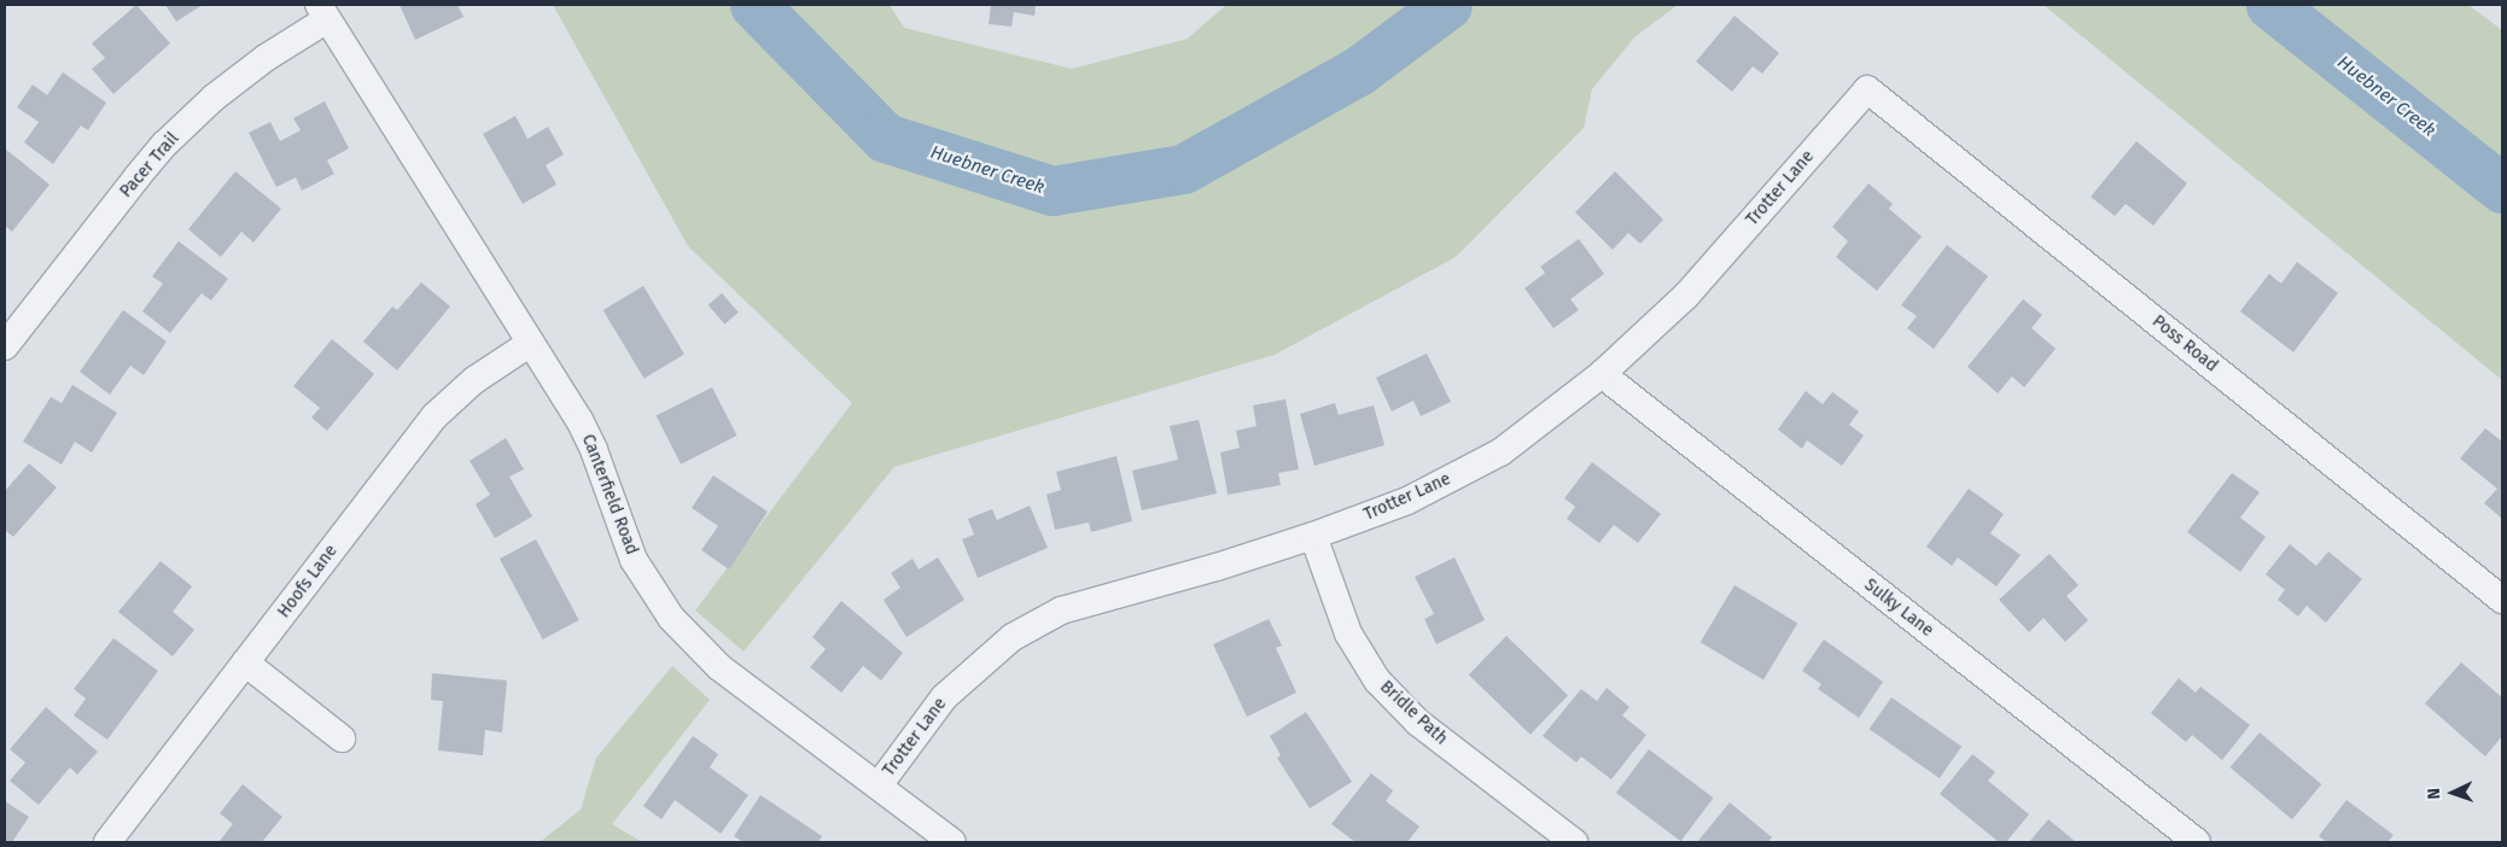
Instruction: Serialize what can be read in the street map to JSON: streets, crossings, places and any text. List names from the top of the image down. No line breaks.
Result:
{"streets":{"street":["Pacer Trail","Trotter Lane","Poss Road","Canterfield Road","Hoofs Lane","Sulky Lane","Bridle Path"]},"crossings":[["Pacer Trail","Canterfield Road"],["Trotter Lane","Poss Road"],["Trotter Lane","Canterfield Road"],["Trotter Lane","Sulky Lane"],["Trotter Lane","Bridle Path"],["Canterfield Road","Hoofs Lane"]],"water":["Huebner Creek"],"north":"left"}
